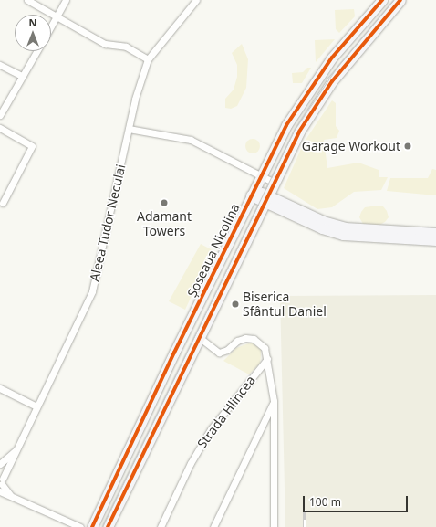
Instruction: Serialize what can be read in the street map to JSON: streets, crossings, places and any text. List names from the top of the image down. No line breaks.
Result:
{"streets":{"main road":["Șoseaua Nicolina"],"street":["Aleea Tudor Neculai","Strada Hlincea"]},"crossings":[["Șoseaua Nicolina","Strada Hlincea"]],"places":["Garage Workout","Adamant Towers","Biserica Sfântul Daniel"],"scale_bar":"100 m","north":"top"}
